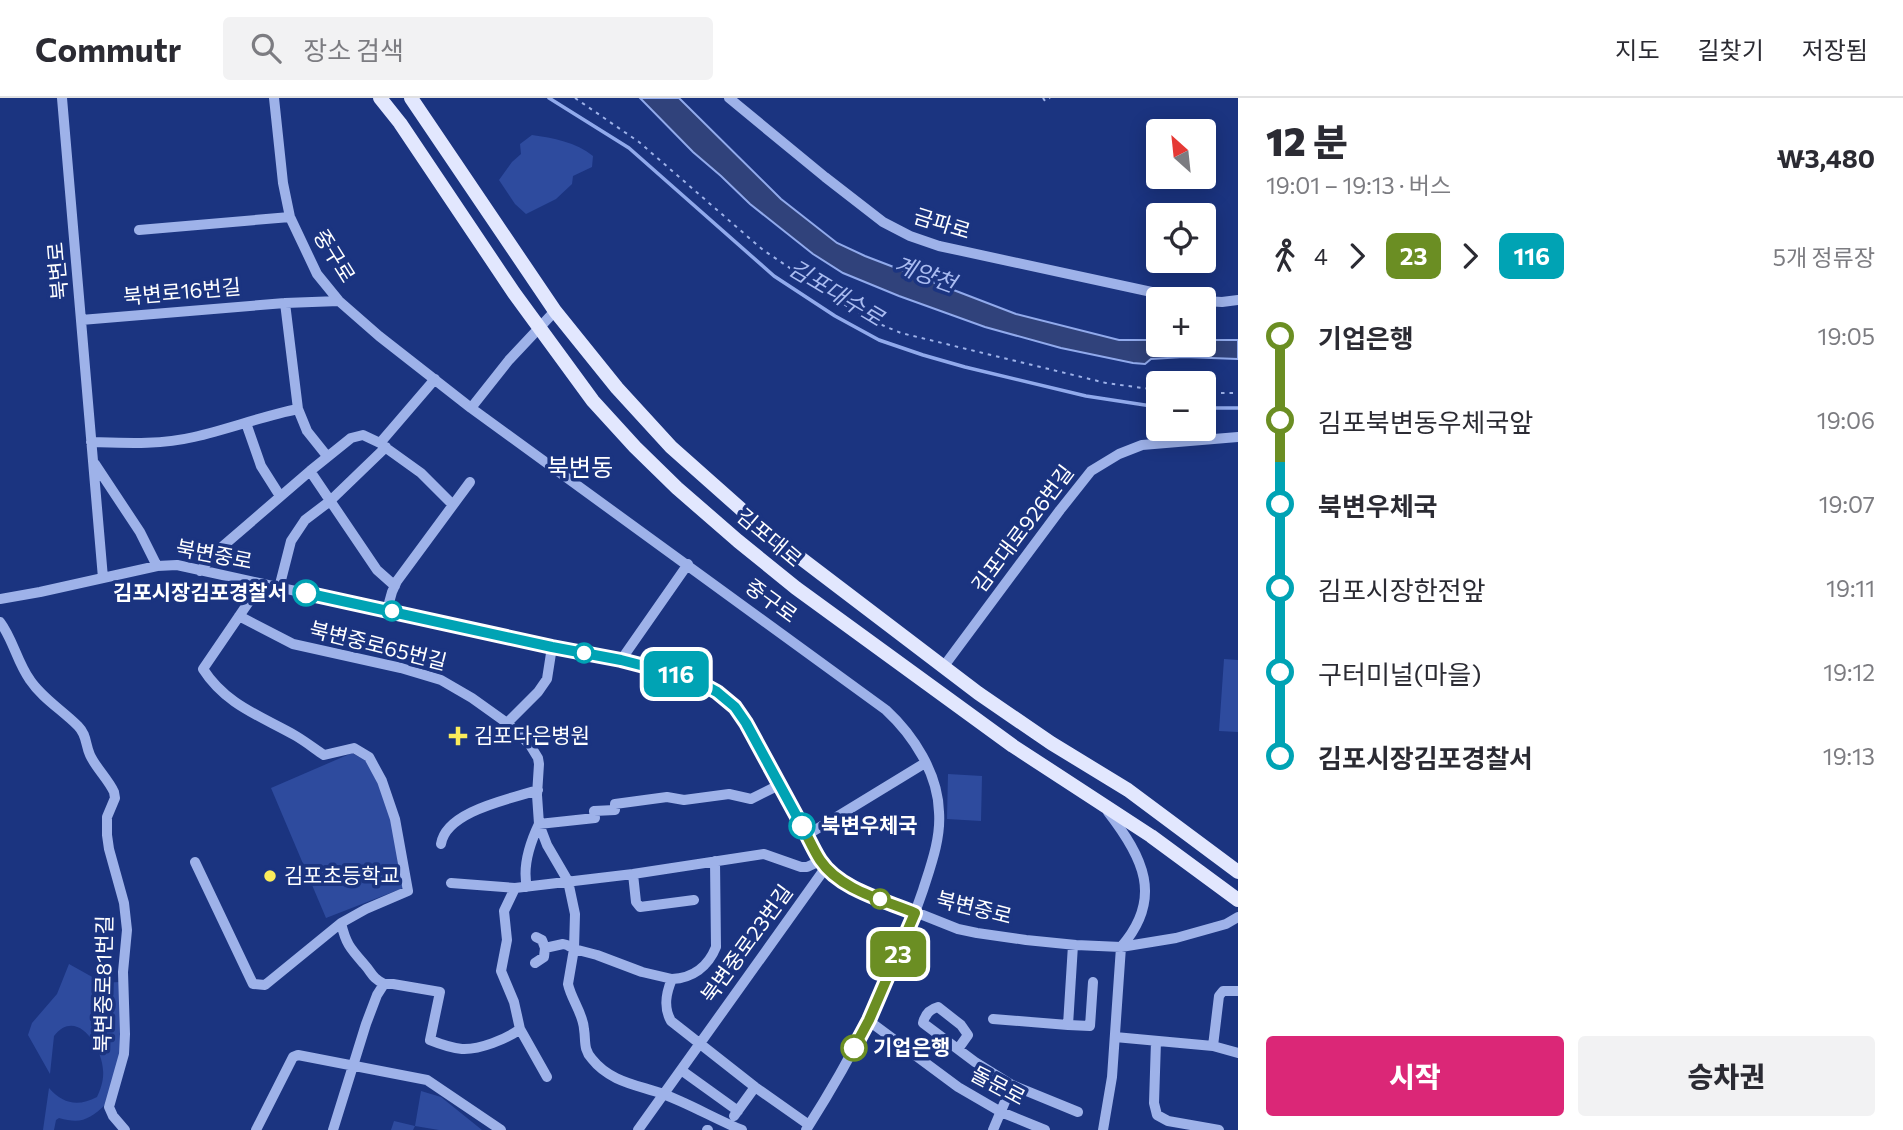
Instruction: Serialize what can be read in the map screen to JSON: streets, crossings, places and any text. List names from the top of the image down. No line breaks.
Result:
{"streets":{"main road":["김포대로"],"street":["금파로","중구로","북변로","북변로16번길","김포대로926번길","북변중로","북변중로65번길","북변중로23번길","북변중로81번길","돌문로"]},"crossings":[["중구로","북변로16번길"],["중구로","북변중로"],["중구로","돌문로"],["북변로","북변로16번길"],["북변로","북변중로"],["김포대로926번길","김포대로"],["북변중로","북변중로23번길"],["북변중로65번길","북변중로23번길"]],"districts":["북변동"],"water":["계양천","김포대수로"],"places":{"other":["김포시장김포경찰서","북변우체국","김포초등학교","기업은행"],"health":["김포다은병원"]},"lines":["bus line 116","bus line 23"],"north":"top left","page":{"header":"Commutr","search":"장소 검색","nav":["지도","길찾기","저장됨"],"on_map":["23","116"],"heading":["12 분","19:01 – 19:13 · 버스","₩3,480"],"map_buttons":["+","−"],"legs":["4","23","116","5개 정류장"],"list":[{"name":"기업은행","value":"19:05"},{"name":"김포북변동우체국앞","value":"19:06"},{"name":"북변우체국","value":"19:07"},{"name":"김포시장한전앞","value":"19:11"},{"name":"구터미널(마을)","value":"19:12"},{"name":"김포시장김포경찰서","value":"19:13"}],"buttons":["시작","승차권"]}}
